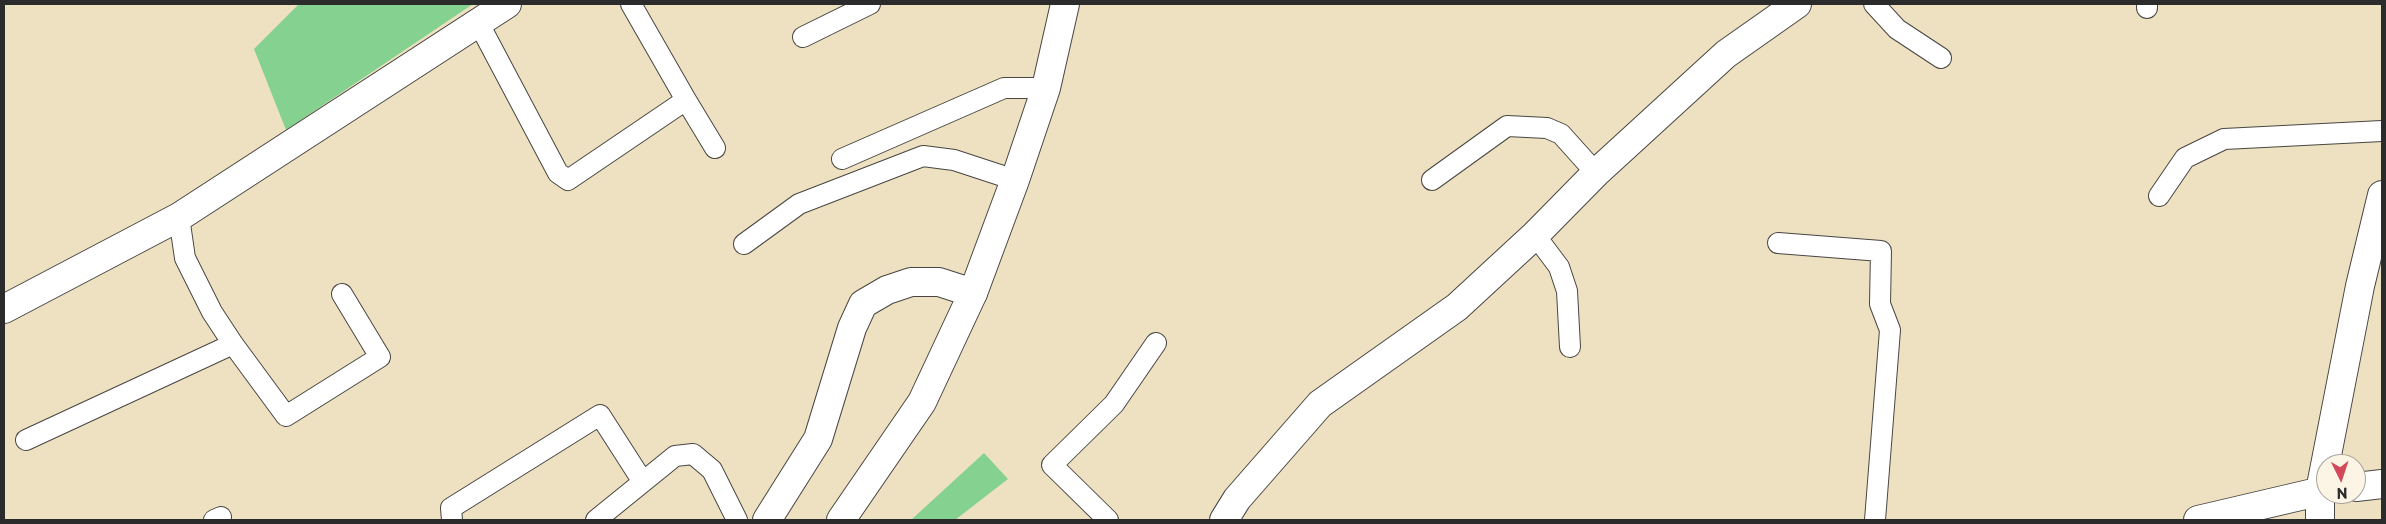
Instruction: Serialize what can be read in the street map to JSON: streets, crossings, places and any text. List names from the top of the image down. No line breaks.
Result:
{"north":"bottom"}
